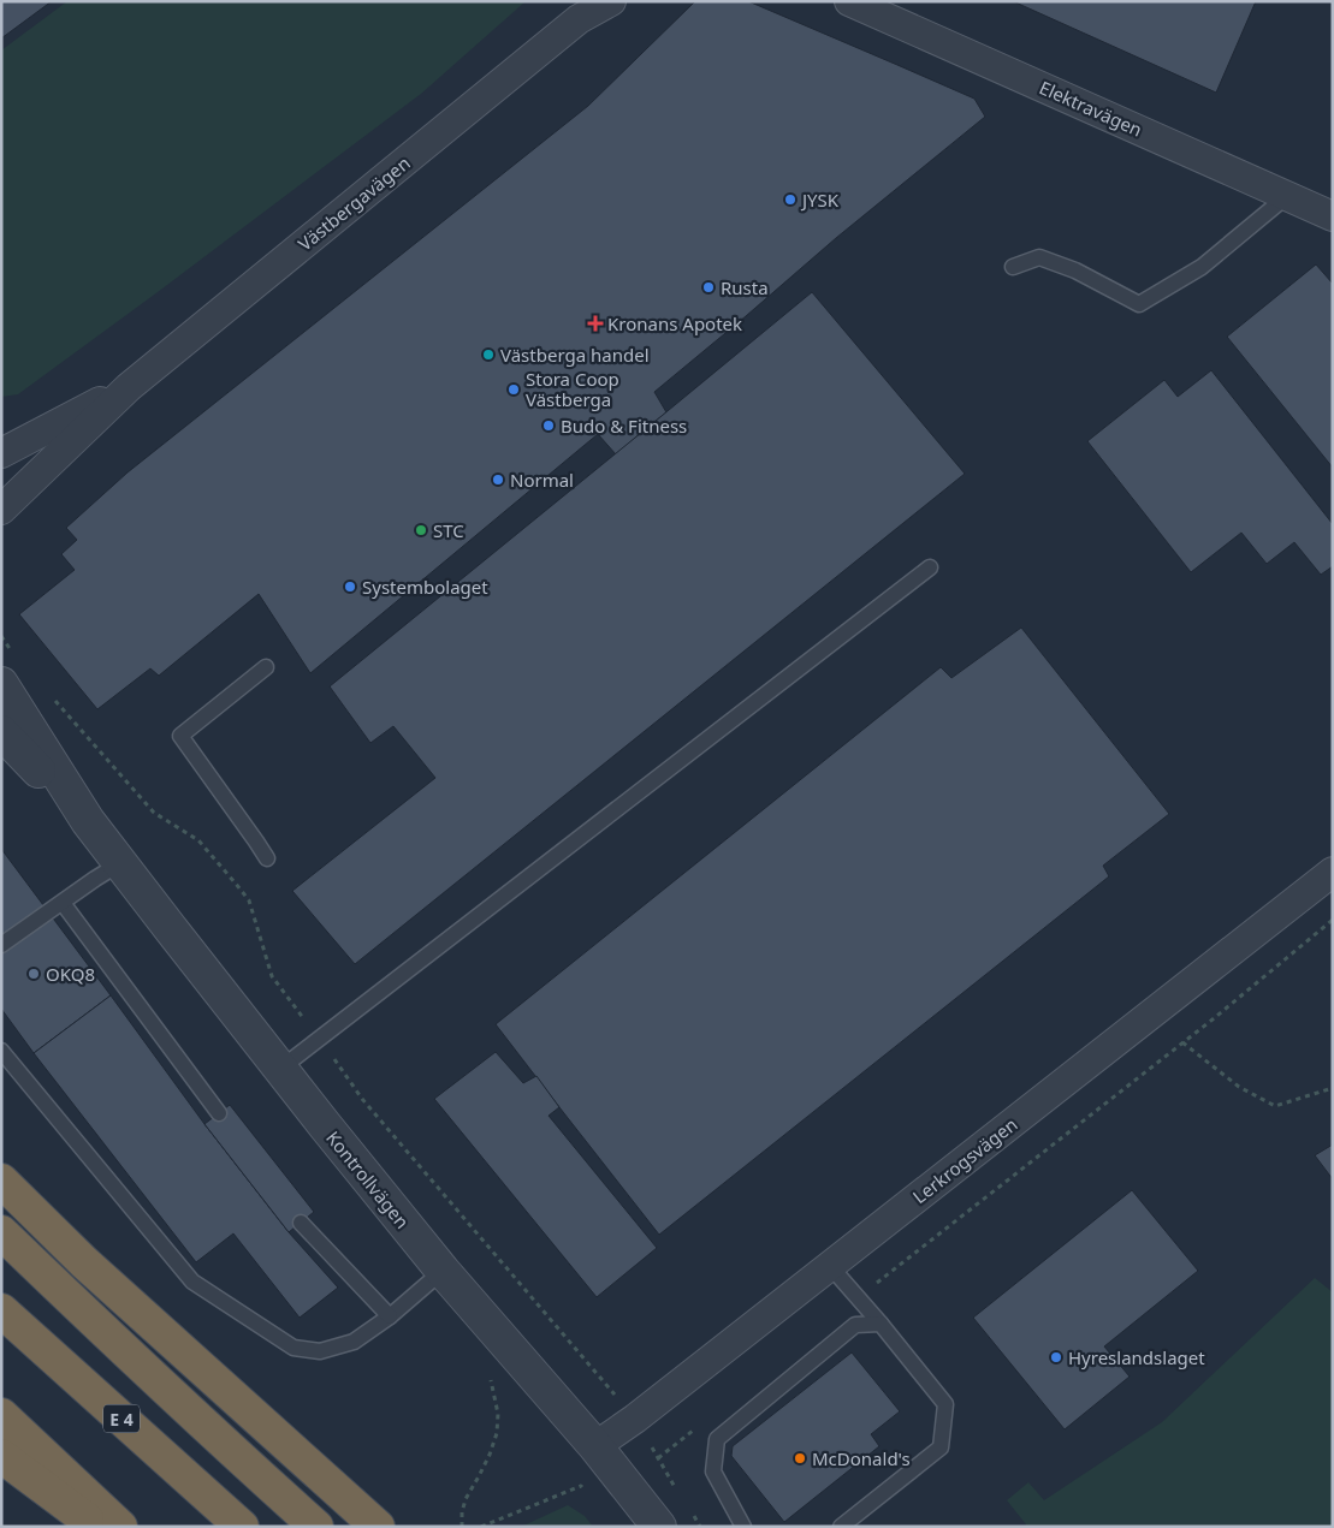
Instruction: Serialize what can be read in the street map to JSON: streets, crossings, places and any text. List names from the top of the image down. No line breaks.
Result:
{"streets":{"highway":["E 4"],"street":["Elektravägen","Västbergavägen","Lerkrogsvägen","Kontrollvägen"]},"crossings":[["Lerkrogsvägen","Kontrollvägen"]],"places":{"other":["JYSK","Rusta","Västberga handel","Stora Coop Västberga","Budo & Fitness","Normal","STC","Systembolaget","OKQ8","Hyreslandslaget","McDonald's"],"health":["Kronans Apotek"]}}
